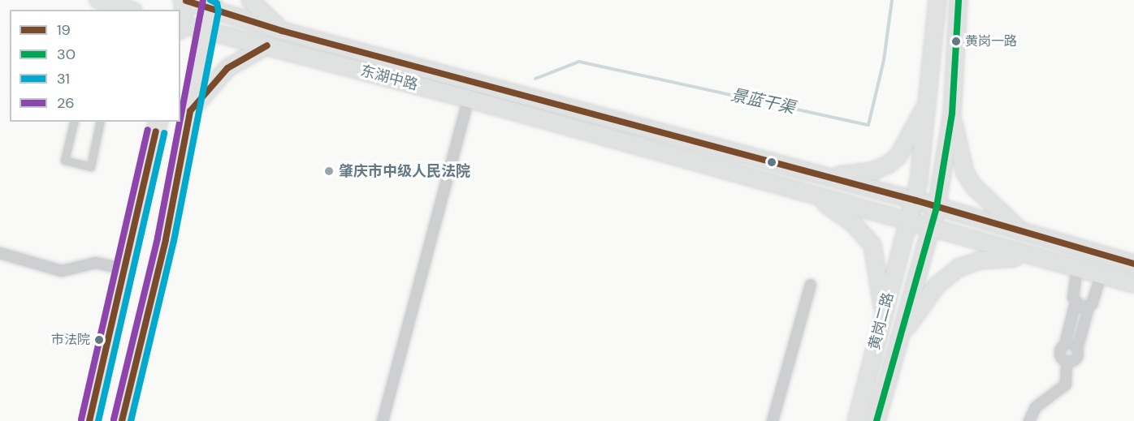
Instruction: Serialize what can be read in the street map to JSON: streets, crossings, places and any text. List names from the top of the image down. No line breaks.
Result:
{"streets":{"main road":["东湖中路","黄岗二路"]},"crossings":[["东湖中路","黄岗二路"]],"water":["景蓝干渠"],"places":["黄岗一路","肇庆市中级人民法院","市法院"],"lines":["transit line 30","transit line 31","transit line 26","transit line 19"],"legend":["19","30","31","26"]}
